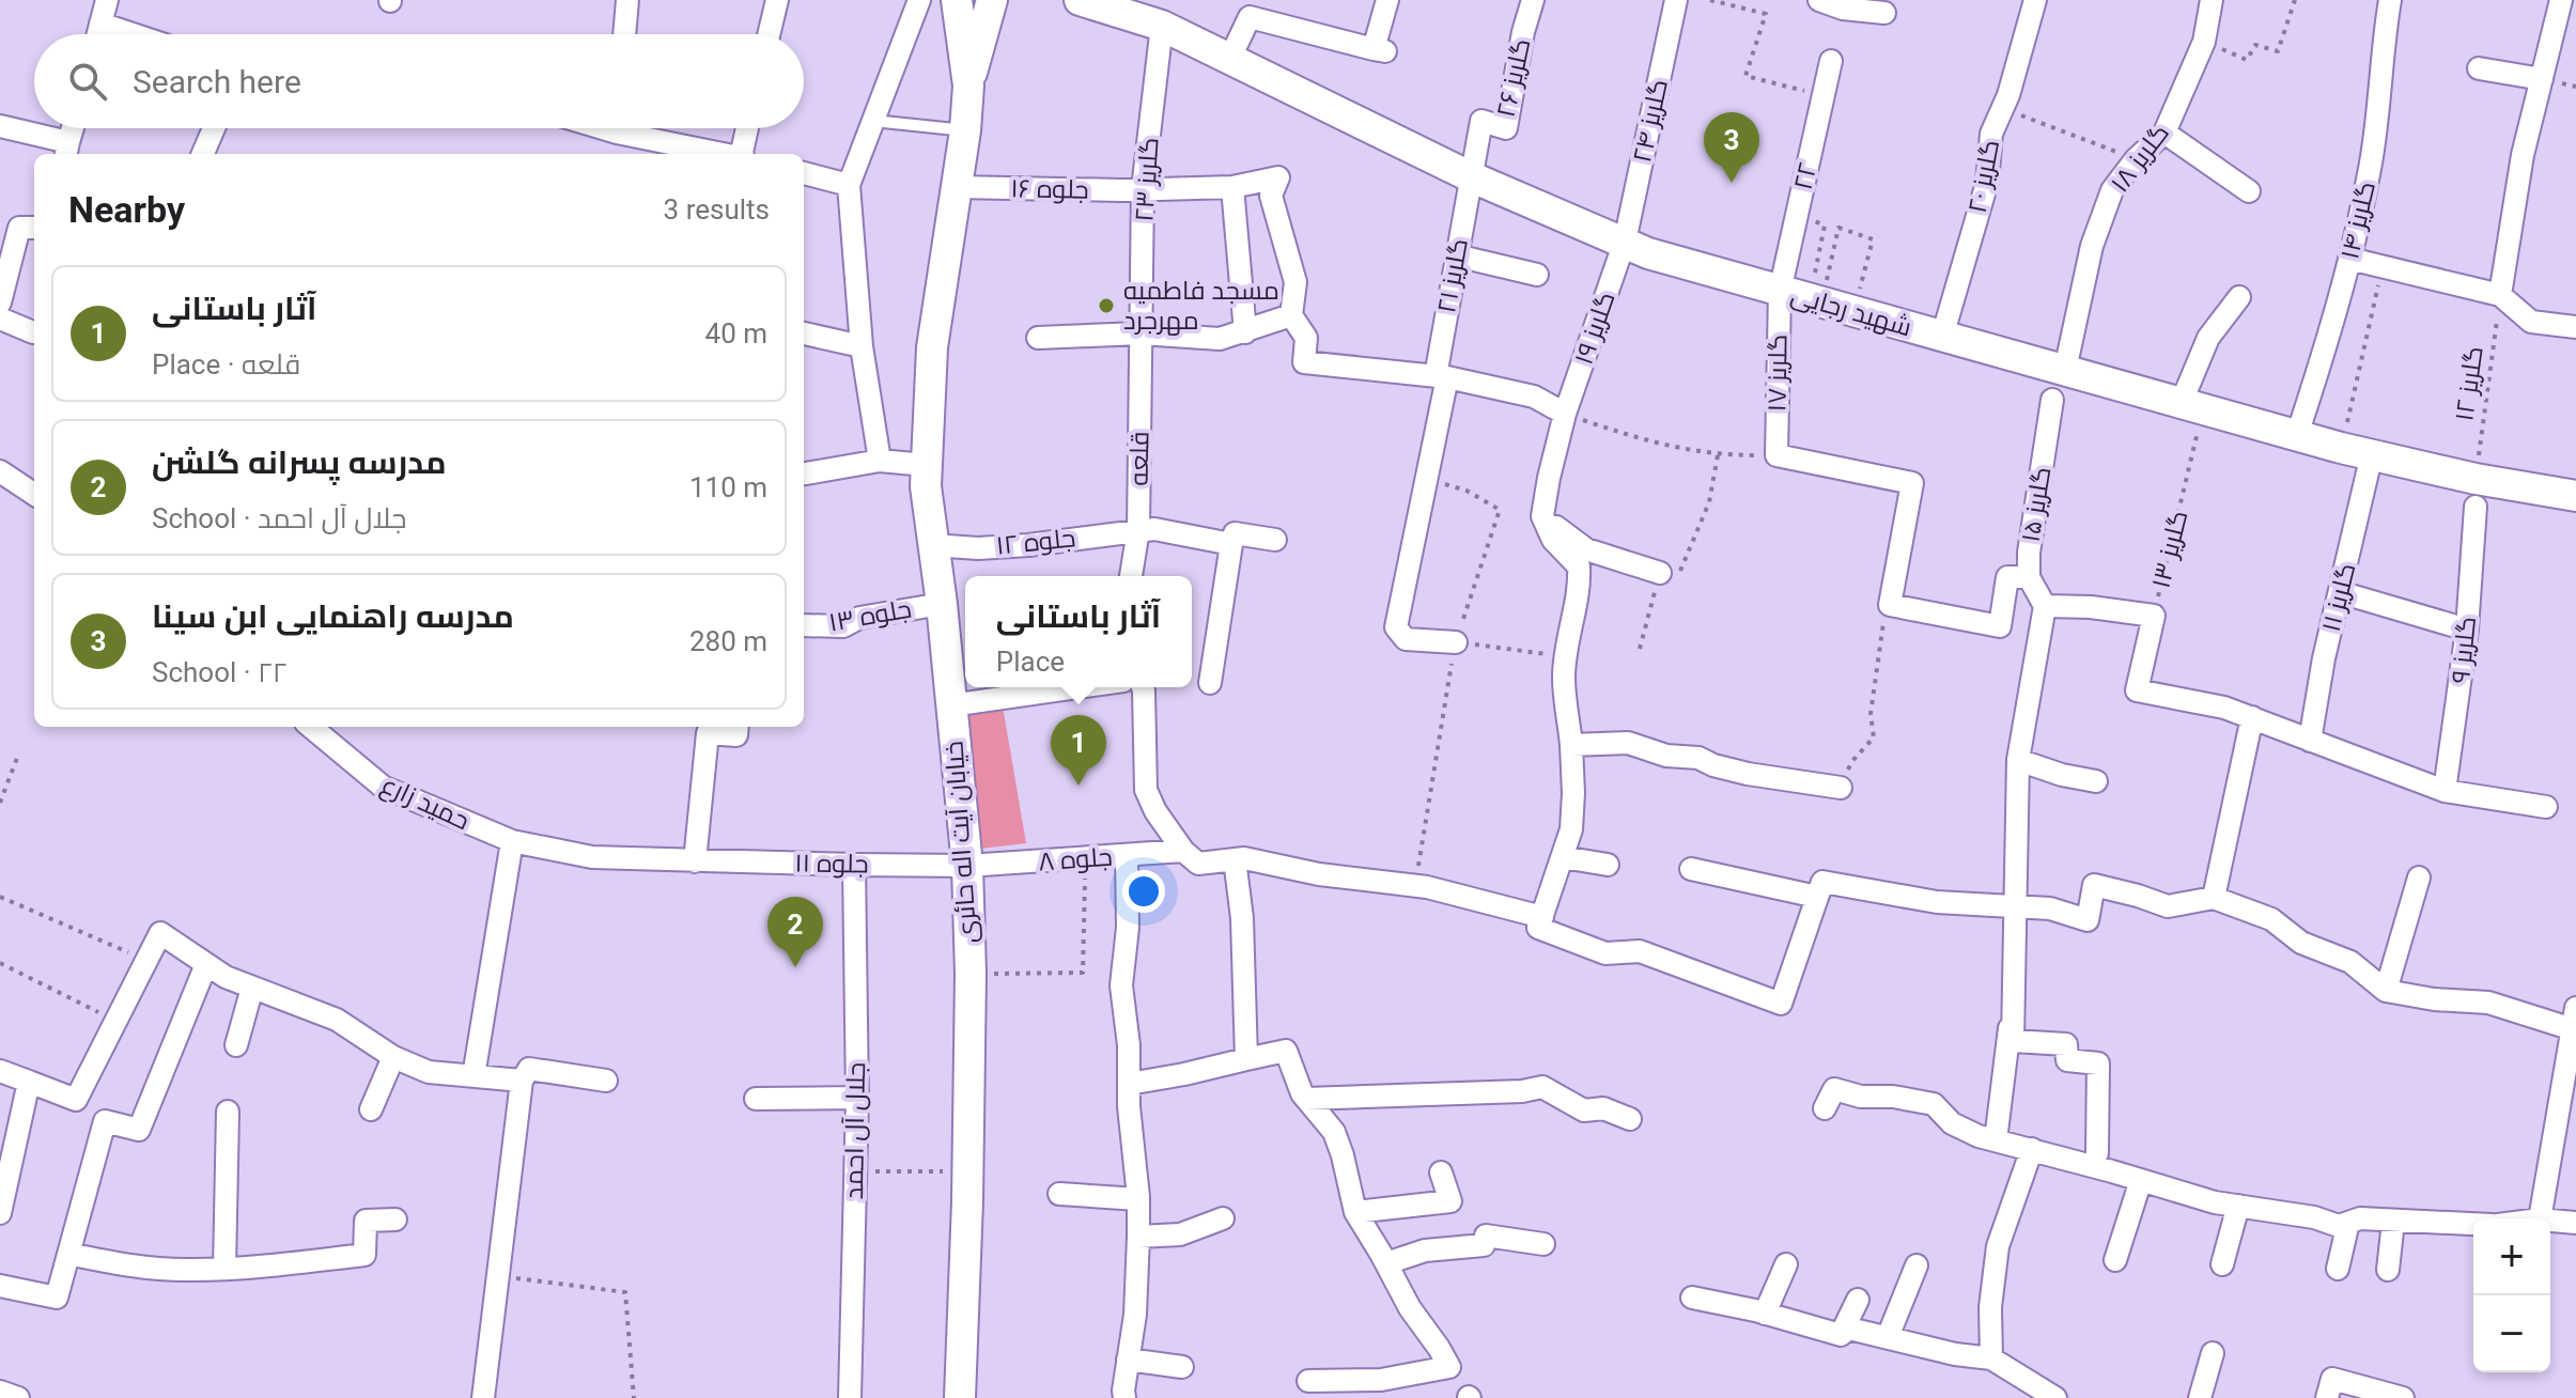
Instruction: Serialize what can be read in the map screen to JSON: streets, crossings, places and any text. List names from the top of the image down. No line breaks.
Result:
{"streets":{"street":["گلریز ۲۶","گلریز ۲۴","گلریز ۱۸","۲۲","گلریز ۲۰","گلریز ۲۳","جلوه ۱۶","گلریز ۱۴","گلریز ۲۱","شهید رجایی","گلریز ۱۹","گلریز ۱۷","قلعه","گلریز ۱۵","جلوه ۱۲","گلریز ۱۳","گلریز ۱۱","جلوه ۱۳","گلریز ۹","حمید زارع","خیابان آیت اله حائری","جلوه ۸","جلوه ۱۱","جلال آل احمد"],"path":["گلریز ۱۲"]},"crossings":[["گلریز ۲۶","گلریز ۲۱"],["گلریز ۲۶","شهید رجایی"],["گلریز ۲۴","شهید رجایی"],["گلریز ۲۴","گلریز ۱۹"],["گلریز ۱۸","شهید رجایی"],["۲۲","شهید رجایی"],["۲۲","گلریز ۱۷"],["گلریز ۲۰","شهید رجایی"],["گلریز ۲۳","جلوه ۱۶"],["گلریز ۲۳","شهید رجایی"],["گلریز ۲۳","قلعه"],["جلوه ۱۶","خیابان آیت اله حائری"],["گلریز ۱۴","شهید رجایی"],["گلریز ۲۱","شهید رجایی"],["شهید رجایی","گلریز ۱۹"],["شهید رجایی","گلریز ۱۷"],["شهید رجایی","گلریز ۱۲"],["شهید رجایی","گلریز ۱۳"],["شهید رجایی","گلریز ۱۱"],["شهید رجایی","گلریز ۹"],["گلریز ۱۲","گلریز ۹"],["قلعه","جلوه ۱۲"],["جلوه ۱۲","خیابان آیت اله حائری"],["جلوه ۱۳","خیابان آیت اله حائری"],["حمید زارع","جلوه ۱۱"],["خیابان آیت اله حائری","جلوه ۸"],["خیابان آیت اله حائری","جلوه ۱۱"],["جلوه ۸","جلوه ۱۱"],["جلوه ۱۱","جلال آل احمد"]],"places":["مسجد فاطمیه مهرجرد"],"page":{"search":"Search here","pins":["3","1","2"],"heading":["Nearby","3 results"],"list":[{"mark":"1","name":"آثار باستانی","note":"Place · قلعه","value":"40 m"},{"mark":"2","name":"مدرسه پسرانه گلشن","note":"School · جلال آل احمد","value":"110 m"},{"mark":"3","name":"مدرسه راهنمایی ابن سینا","note":"School · ۲۲","value":"280 m"}],"popup":["آثار باستانی","Place"],"map_buttons":["+","−"]}}
